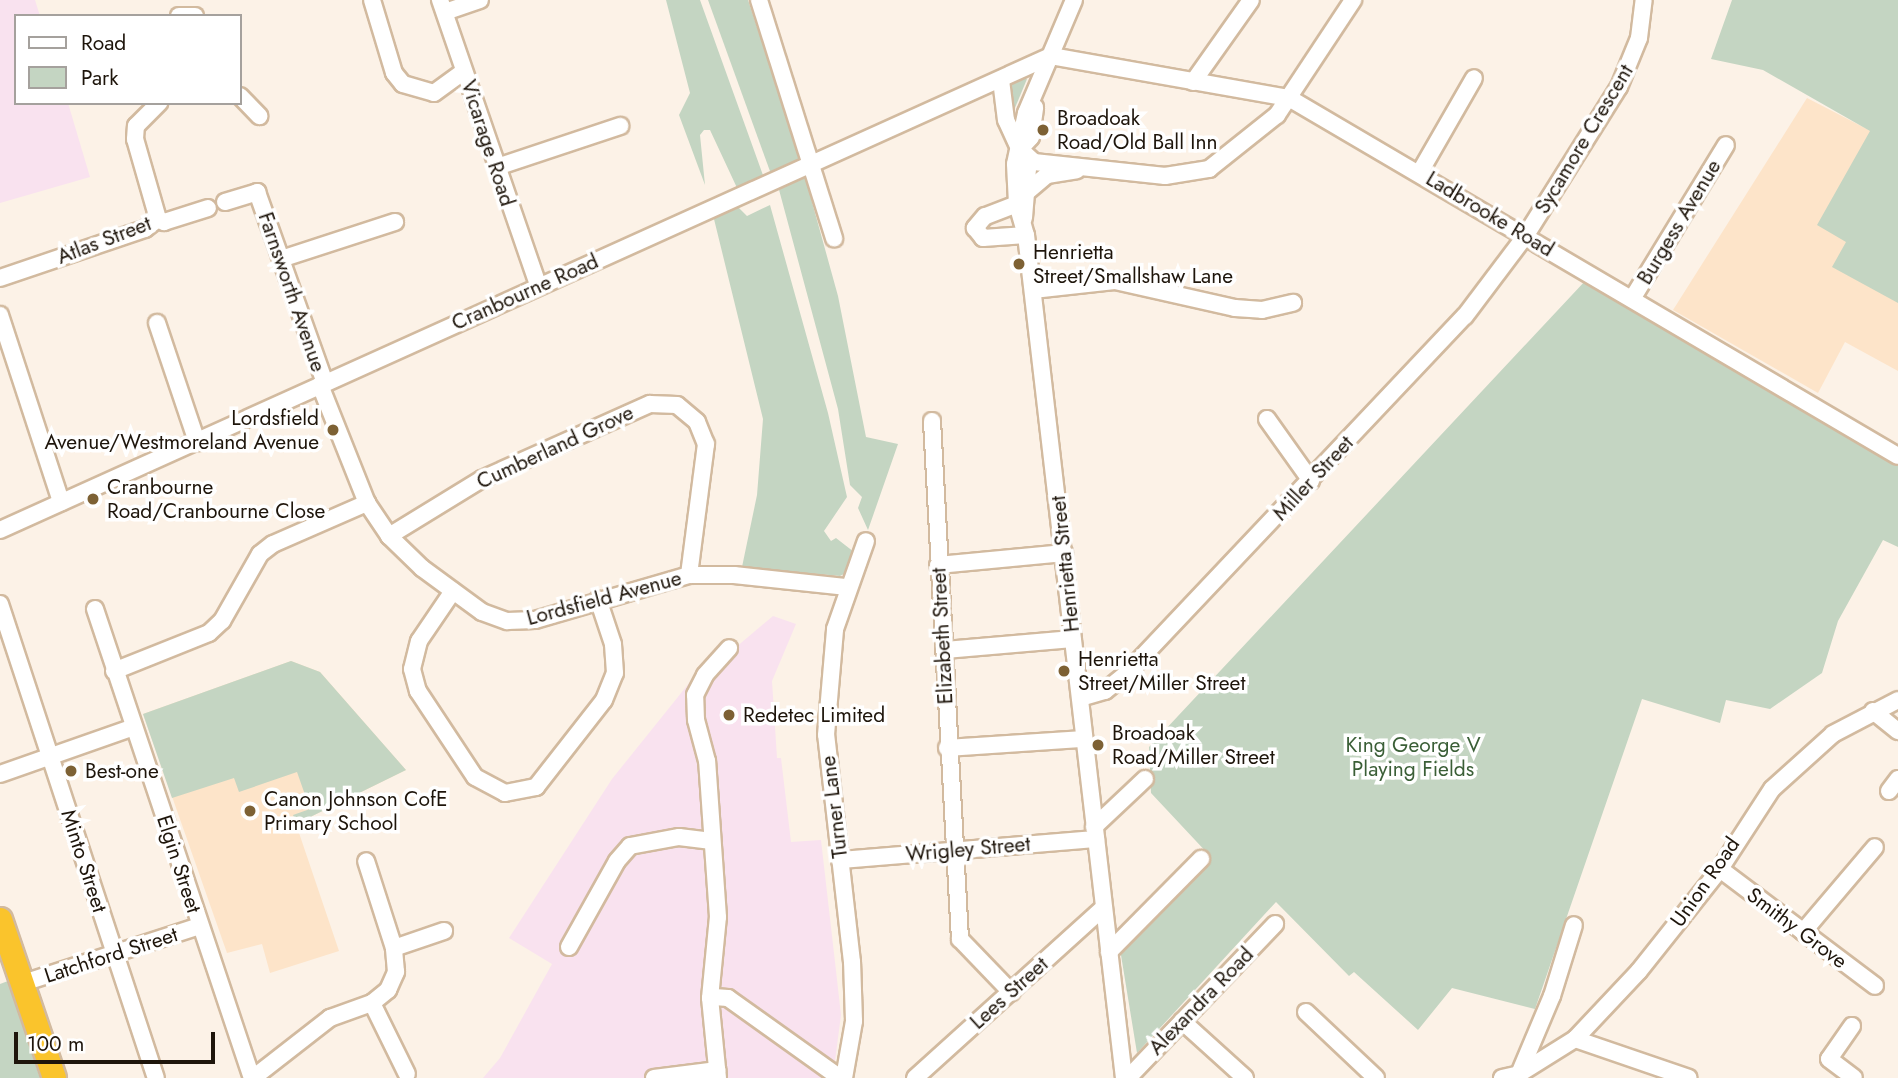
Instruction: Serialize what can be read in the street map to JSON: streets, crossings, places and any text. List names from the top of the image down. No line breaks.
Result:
{"streets":{"street":["Sycamore Crescent","Vicarage Road","Ladbrooke Road","Burgess Avenue","Atlas Street","Farnsworth Avenue","Cranbourne Road","Cumberland Grove","Miller Street","Henrietta Street","Lordsfield Avenue","Elizabeth Street","Turner Lane","Wrigley Street","Minto Street","Elgin Street","Union Road","Smithy Grove","Latchford Street","Lees Street","Alexandra Road"]},"crossings":[["Sycamore Crescent","Ladbrooke Road"],["Sycamore Crescent","Miller Street"],["Vicarage Road","Cranbourne Road"],["Ladbrooke Road","Burgess Avenue"],["Ladbrooke Road","Cranbourne Road"],["Ladbrooke Road","Miller Street"],["Farnsworth Avenue","Cranbourne Road"],["Farnsworth Avenue","Lordsfield Avenue"],["Cranbourne Road","Lordsfield Avenue"],["Cumberland Grove","Lordsfield Avenue"],["Miller Street","Henrietta Street"],["Henrietta Street","Wrigley Street"],["Henrietta Street","Lees Street"],["Henrietta Street","Alexandra Road"],["Lordsfield Avenue","Turner Lane"],["Elizabeth Street","Wrigley Street"],["Elizabeth Street","Lees Street"],["Turner Lane","Wrigley Street"],["Minto Street","Latchford Street"],["Elgin Street","Latchford Street"],["Union Road","Smithy Grove"]],"parks":["King George V Playing Fields"],"places":["Broadoak Road/Old Ball Inn","Henrietta Street/Smallshaw Lane","Lordsfield Avenue/Westmoreland Avenue","Cranbourne Road/Cranbourne Close","Henrietta Street/Miller Street","Redetec Limited","Broadoak Road/Miller Street","Best-one","Canon Johnson CofE Primary School"],"legend":["Road","Park"],"scale_bar":"100 m"}
